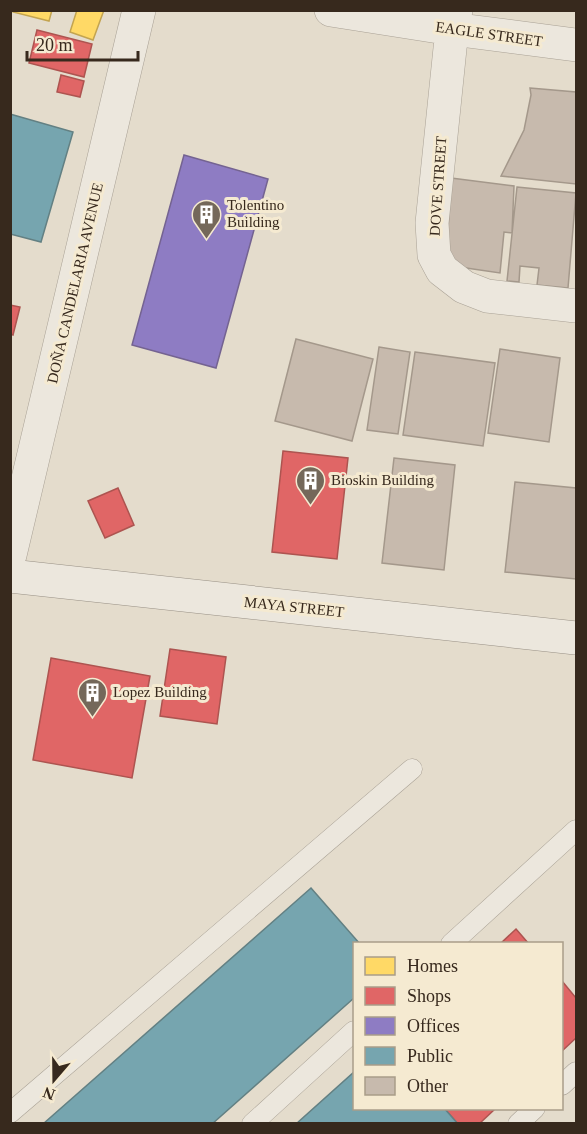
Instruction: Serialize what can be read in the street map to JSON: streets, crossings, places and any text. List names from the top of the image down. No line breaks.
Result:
{"streets":{"street":["EAGLE STREET","DOVE STREET","DOÑA CANDELARIA AVENUE","MAYA STREET"]},"crossings":[["EAGLE STREET","DOVE STREET"],["DOÑA CANDELARIA AVENUE","MAYA STREET"]],"places":{"building":["Tolentino Building","Bioskin Building","Lopez Building"]},"legend":["Homes","Shops","Offices","Public","Other"],"scale_bar":"20 m","north":"bottom"}
